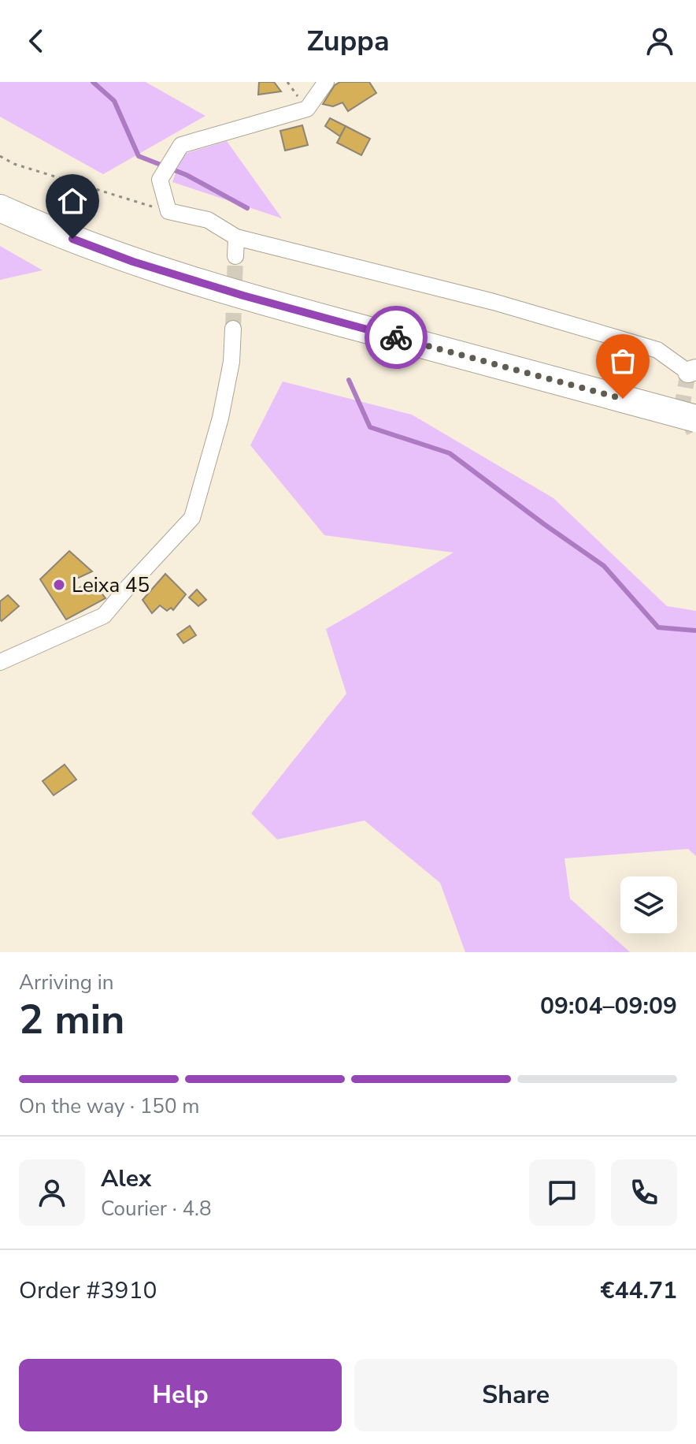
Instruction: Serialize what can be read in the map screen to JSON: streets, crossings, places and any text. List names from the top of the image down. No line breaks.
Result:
{"places":["Leixa 45"],"page":{"header":"Zuppa","heading":["2 min","Arriving in","09:04–09:09"],"panel":["Alex","Courier · 4.8","Order #3910","€44.71"],"bar":"On the way · 150 m","buttons":["Help","Share"]}}
